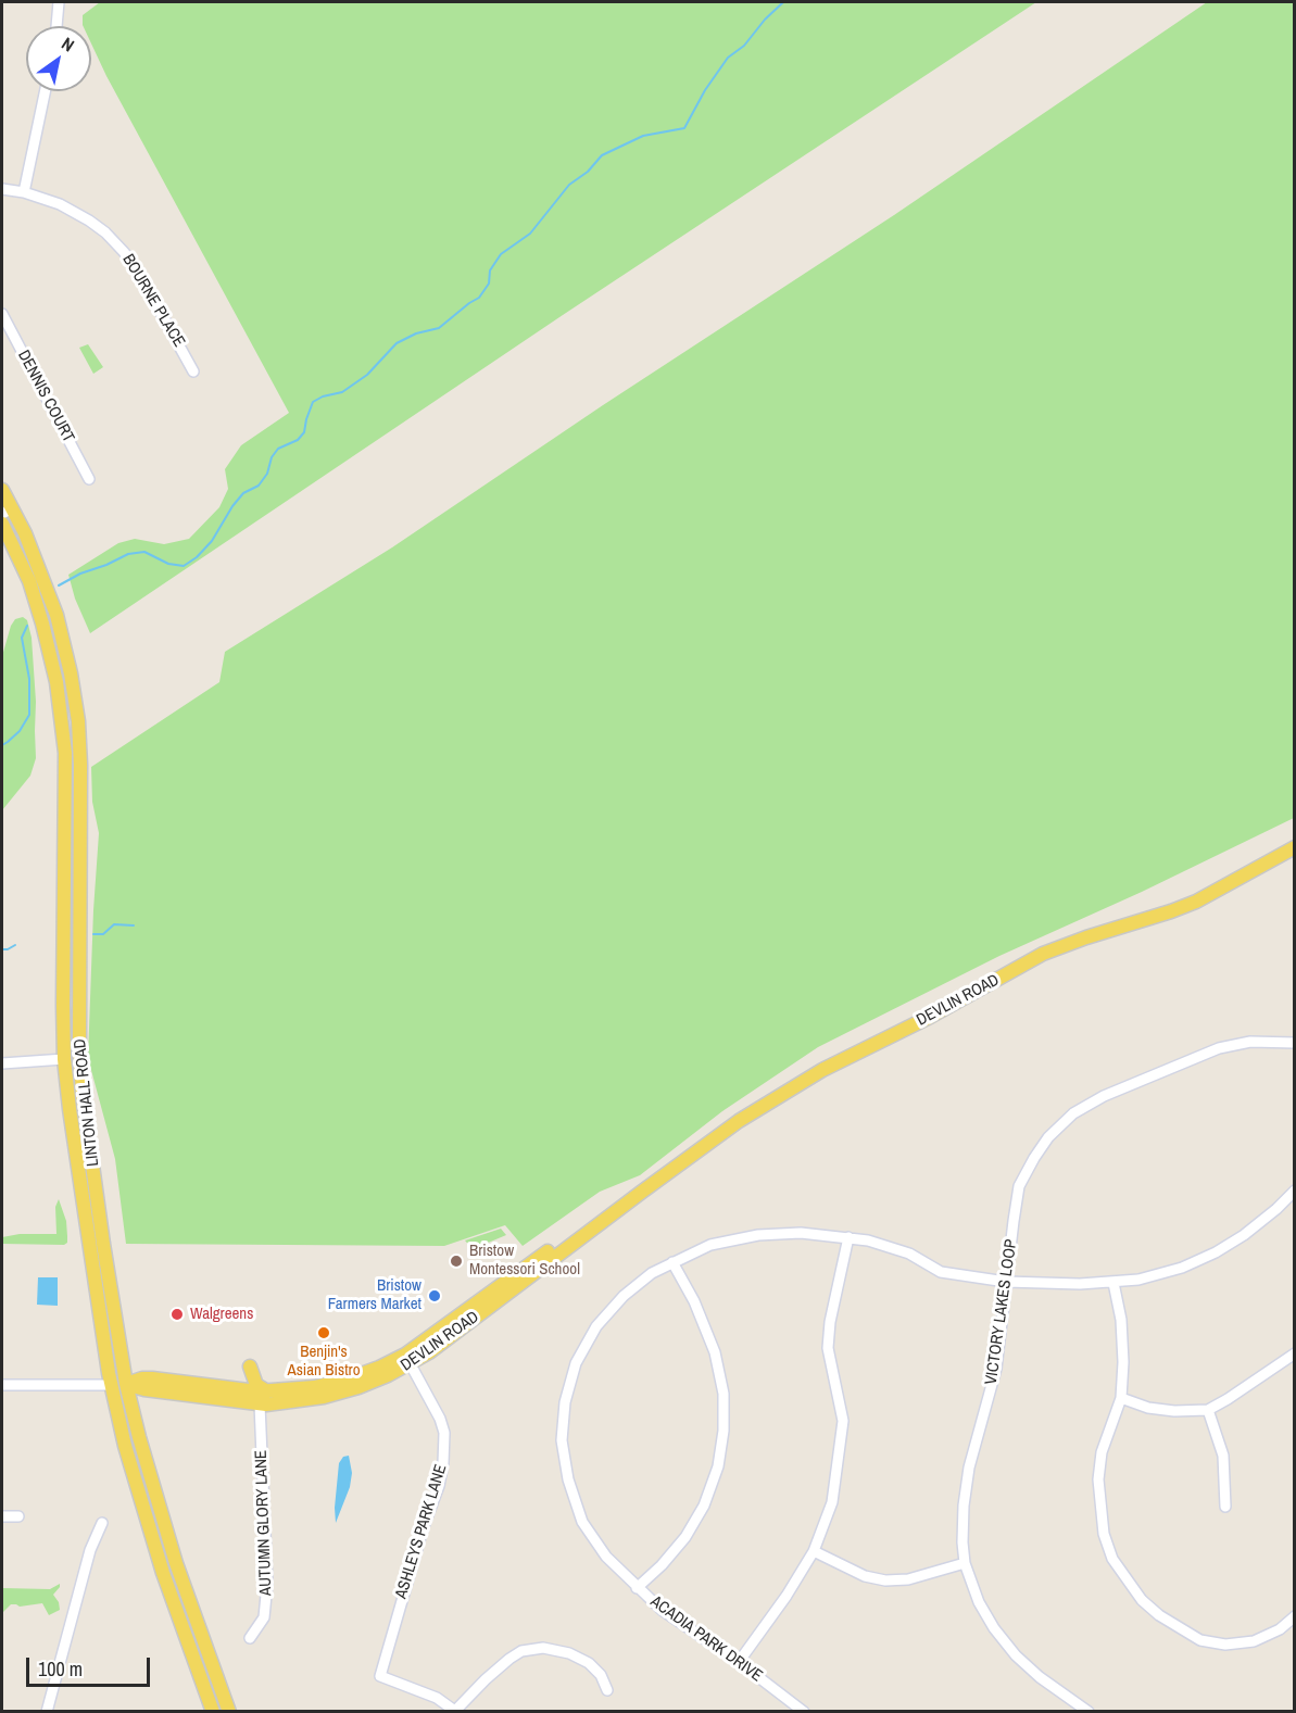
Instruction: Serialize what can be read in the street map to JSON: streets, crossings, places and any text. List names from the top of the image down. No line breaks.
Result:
{"streets":{"main road":["DEVLIN ROAD","LINTON HALL ROAD"],"street":["BOURNE PLACE","DENNIS COURT","VICTORY LAKES LOOP","AUTUMN GLORY LANE","ASHLEYS PARK LANE","ACADIA PARK DRIVE"]},"crossings":[["DEVLIN ROAD","LINTON HALL ROAD"],["DEVLIN ROAD","AUTUMN GLORY LANE"],["DEVLIN ROAD","ASHLEYS PARK LANE"],["VICTORY LAKES LOOP","ACADIA PARK DRIVE"]],"places":["Bristow Montessori School","Bristow Farmers Market","Walgreens","Benjin's Asian Bistro"],"scale_bar":"100 m","north":"top right"}
